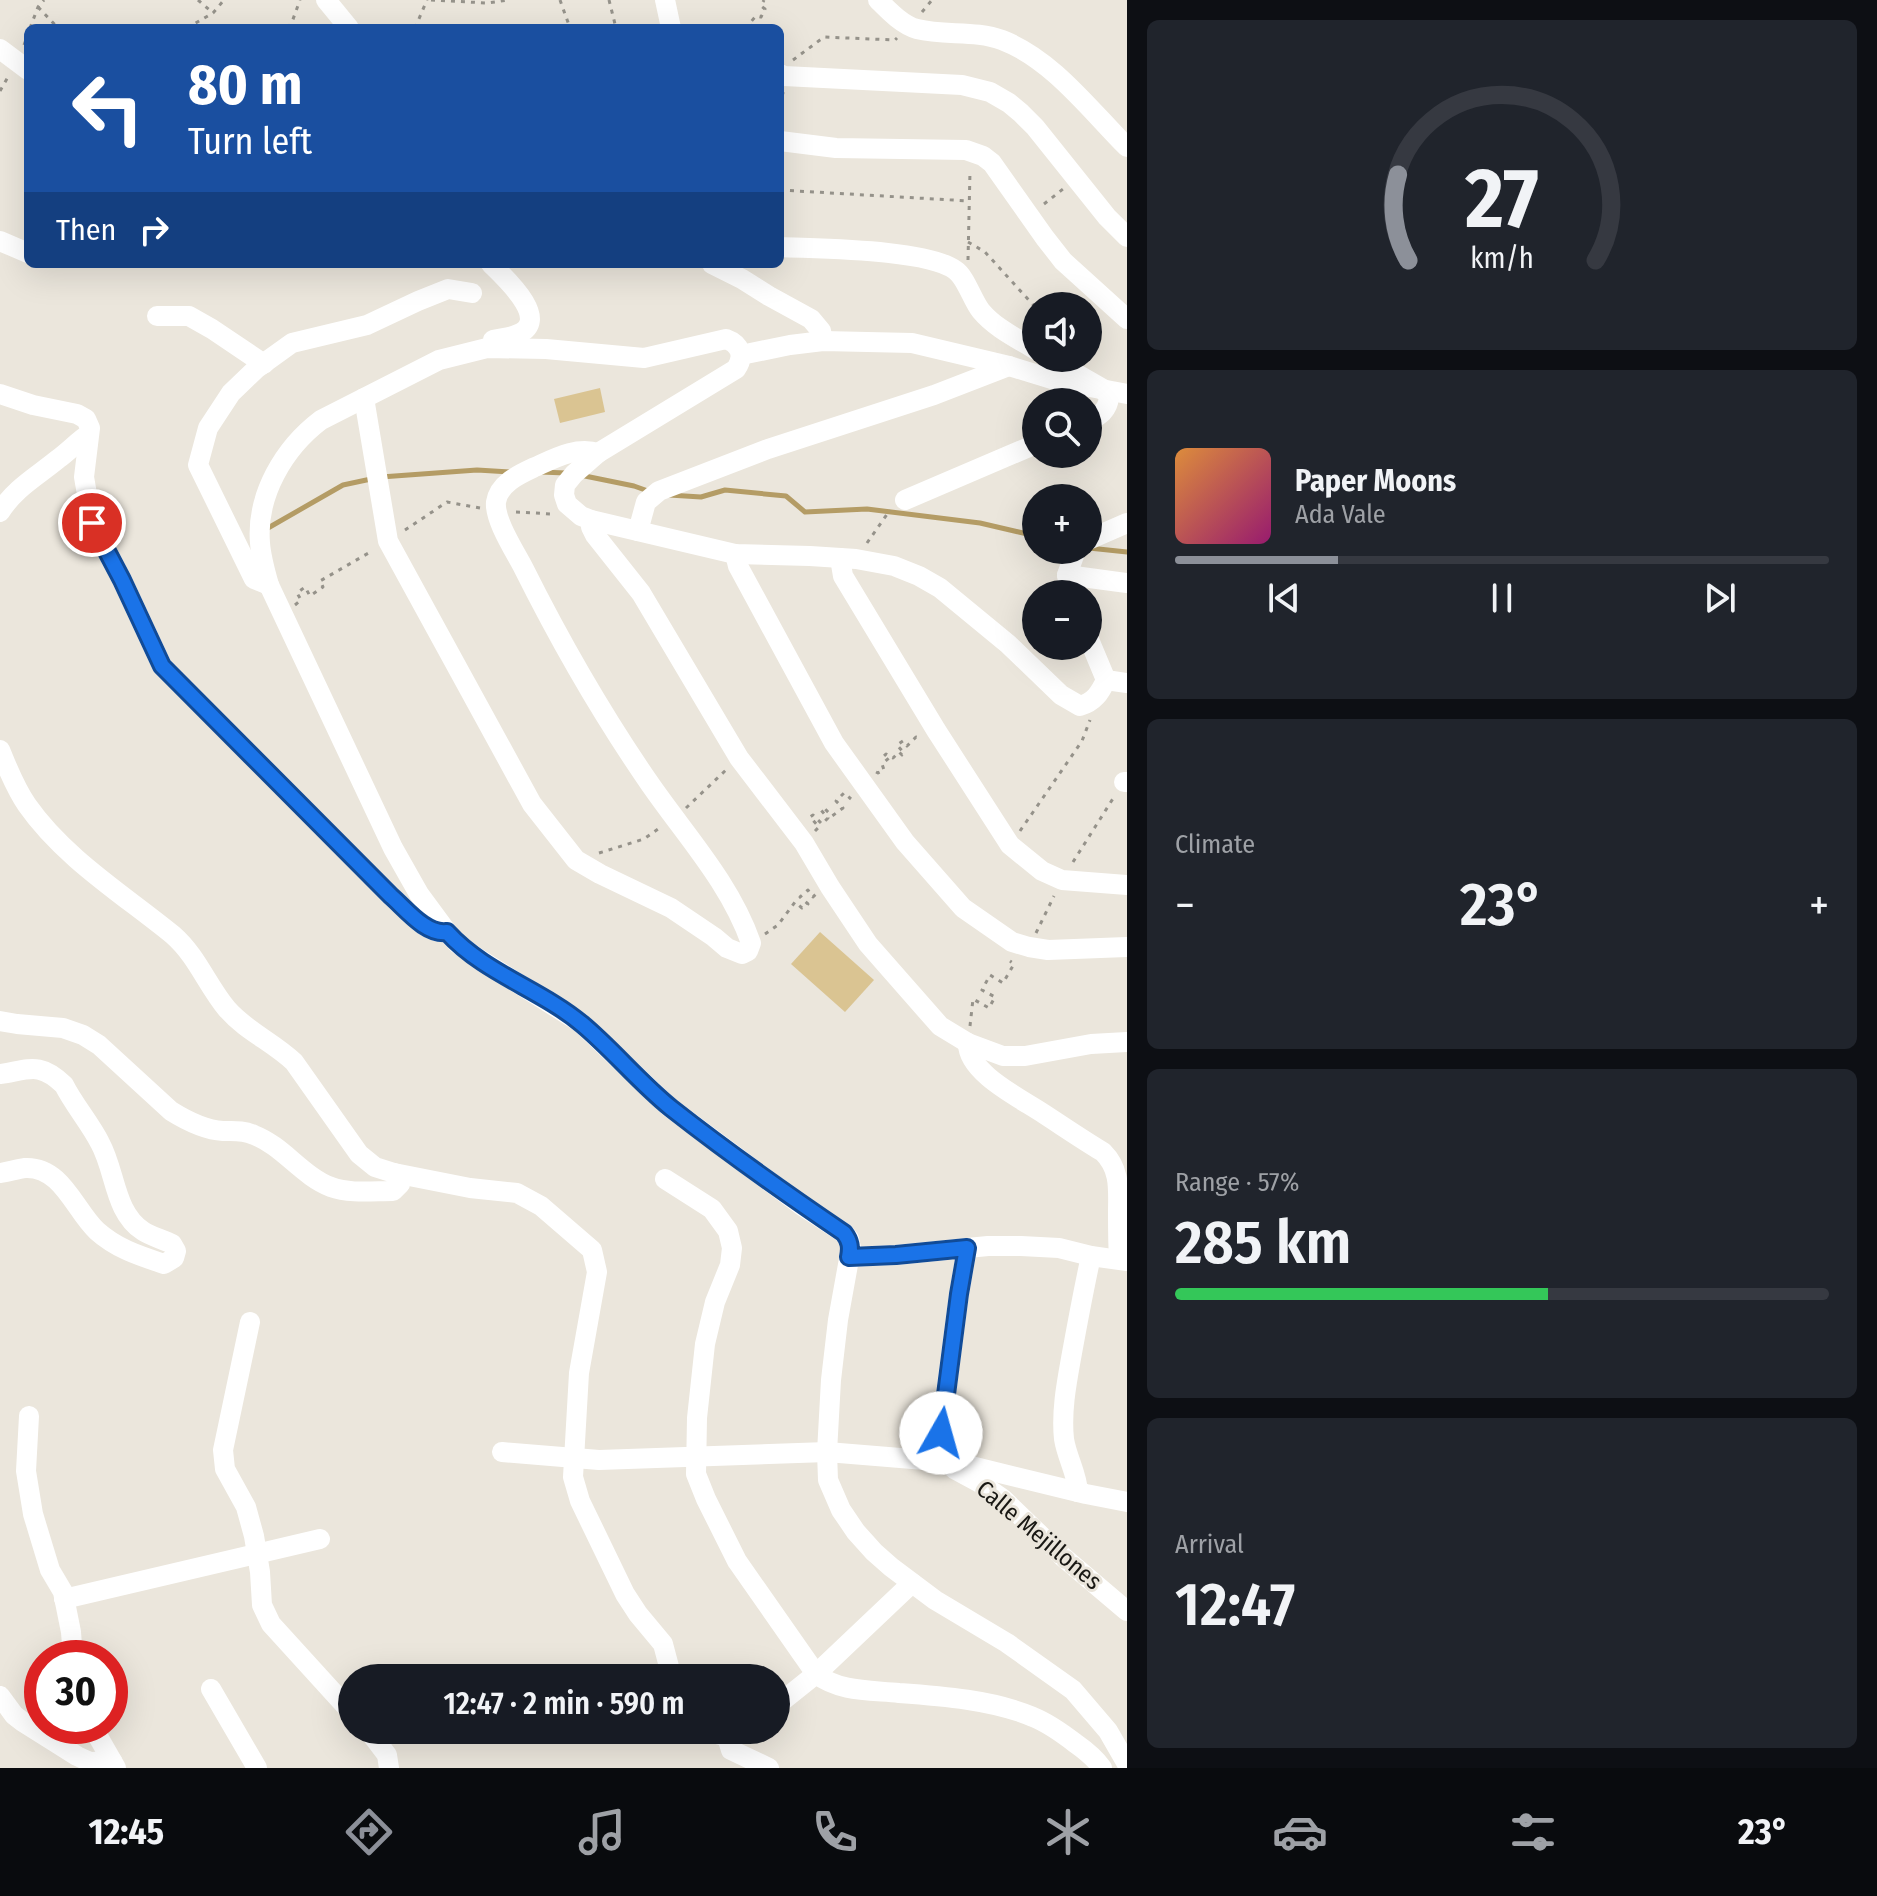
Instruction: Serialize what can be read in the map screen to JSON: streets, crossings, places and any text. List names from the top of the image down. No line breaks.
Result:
{"streets":{"street":["Calle Mejillones"]},"page":{"turn":["80 m","Turn left"],"then":"Then","map_buttons":["+","−"],"song":["Paper Moons","Ada Vale"],"tile":["Climate",["Range · 57%","285 km"],["Arrival","12:47"]],"heat":["−","23°","+"],"limit":"30","trip":"12:47 · 2 min · 590 m","tabs":["12:45","23°"],"gauge":["27","km/h"]}}
